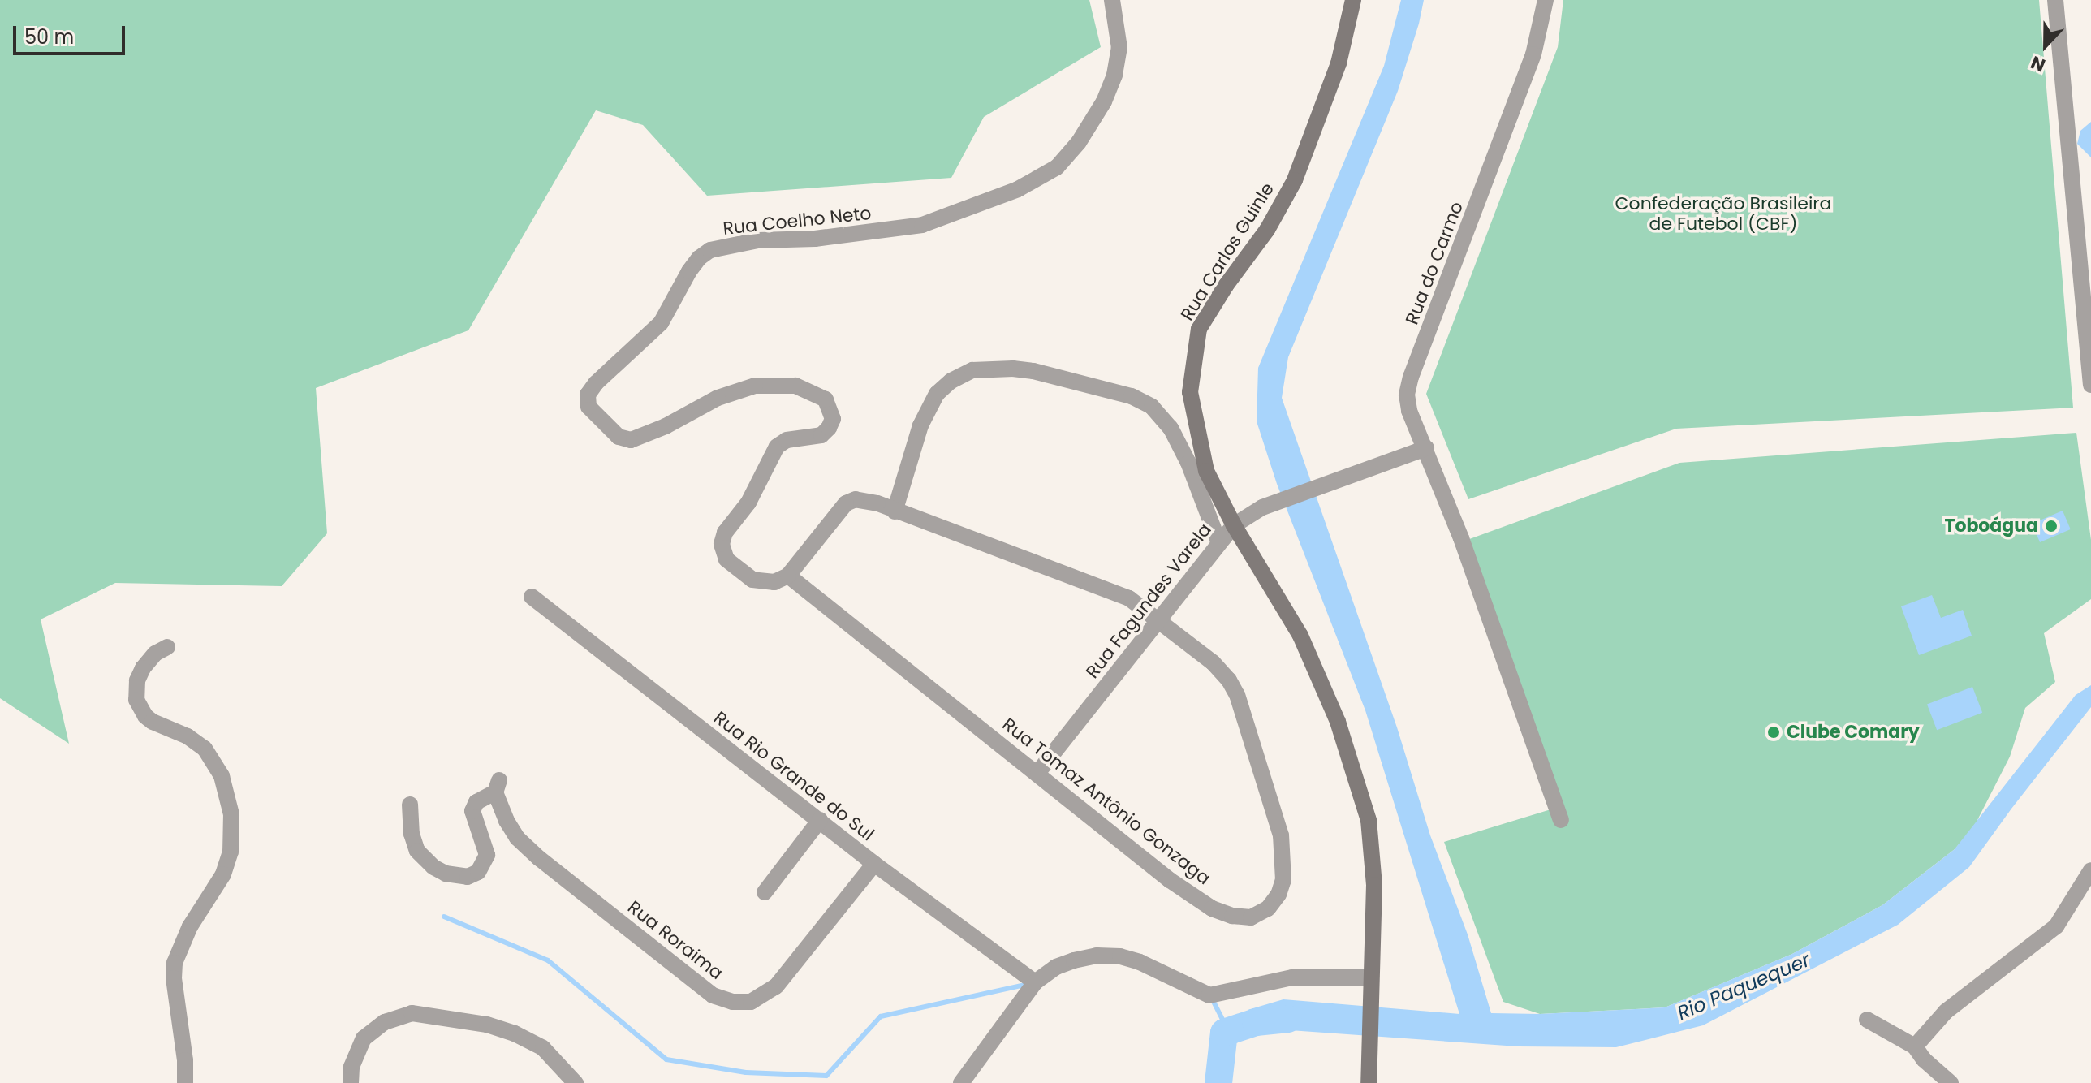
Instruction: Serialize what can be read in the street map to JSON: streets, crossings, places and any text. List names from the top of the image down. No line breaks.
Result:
{"streets":{"street":["Rua Coelho Neto","Rua Carlos Guinle","Rua do Carmo","Rua Fagundes Varela","Rua Rio Grande do Sul","Rua Tomaz Antônio Gonzaga","Rua Roraima"]},"crossings":[["Rua Coelho Neto","Rua Tomaz Antônio Gonzaga"],["Rua Carlos Guinle","Rua Fagundes Varela"],["Rua do Carmo","Rua Fagundes Varela"],["Rua Fagundes Varela","Rua Tomaz Antônio Gonzaga"],["Rua Rio Grande do Sul","Rua Roraima"]],"water":["Rio Paquequer"],"parks":["Confederação Brasileira de Futebol (CBF)"],"places":["Toboágua","Clube Comary"],"scale_bar":"50 m","north":"bottom"}
